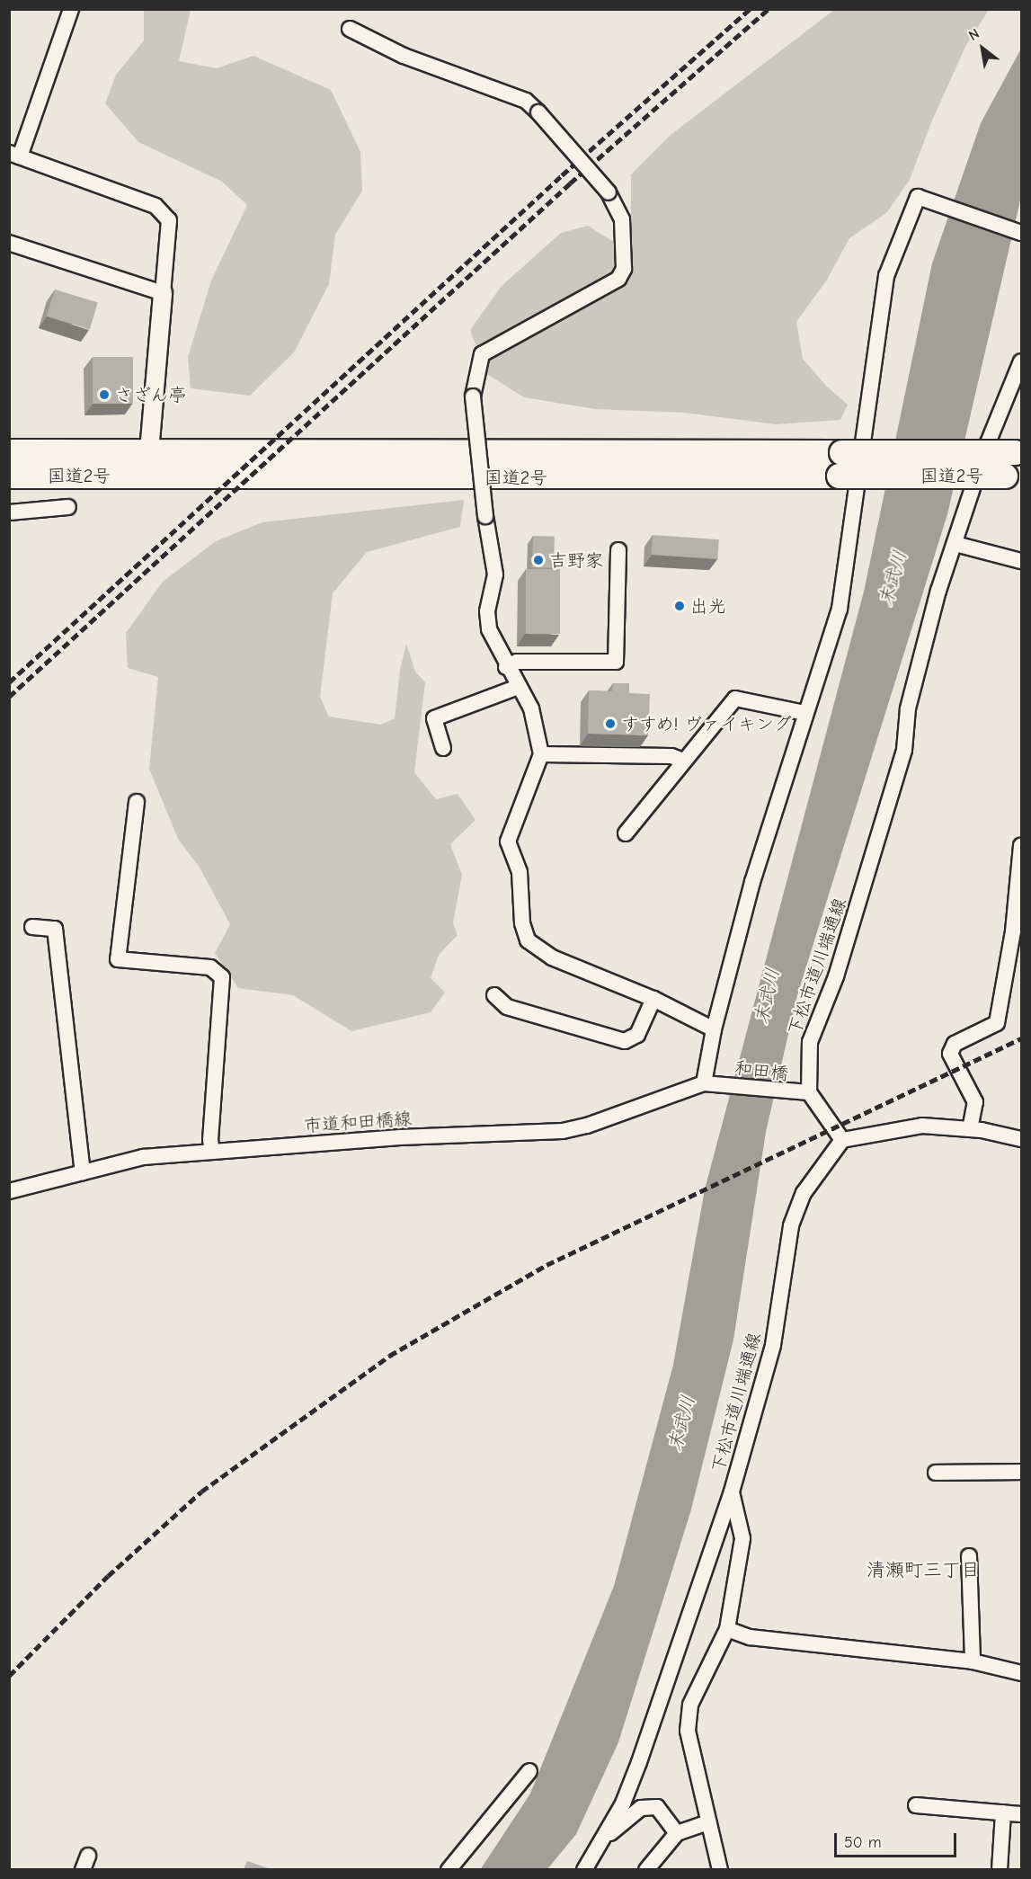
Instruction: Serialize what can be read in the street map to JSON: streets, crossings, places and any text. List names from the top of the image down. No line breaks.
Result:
{"streets":{"highway":["国道2号"],"street":["下松市道川端通線","和田橋","市道和田橋線"]},"crossings":[["下松市道川端通線","和田橋"],["和田橋","市道和田橋線"]],"districts":["清瀬町三丁目"],"water":["末武川"],"places":["さざん亭","吉野家","出光","すすめ! ヴァイキング"],"scale_bar":"50 m","north":"top left"}
